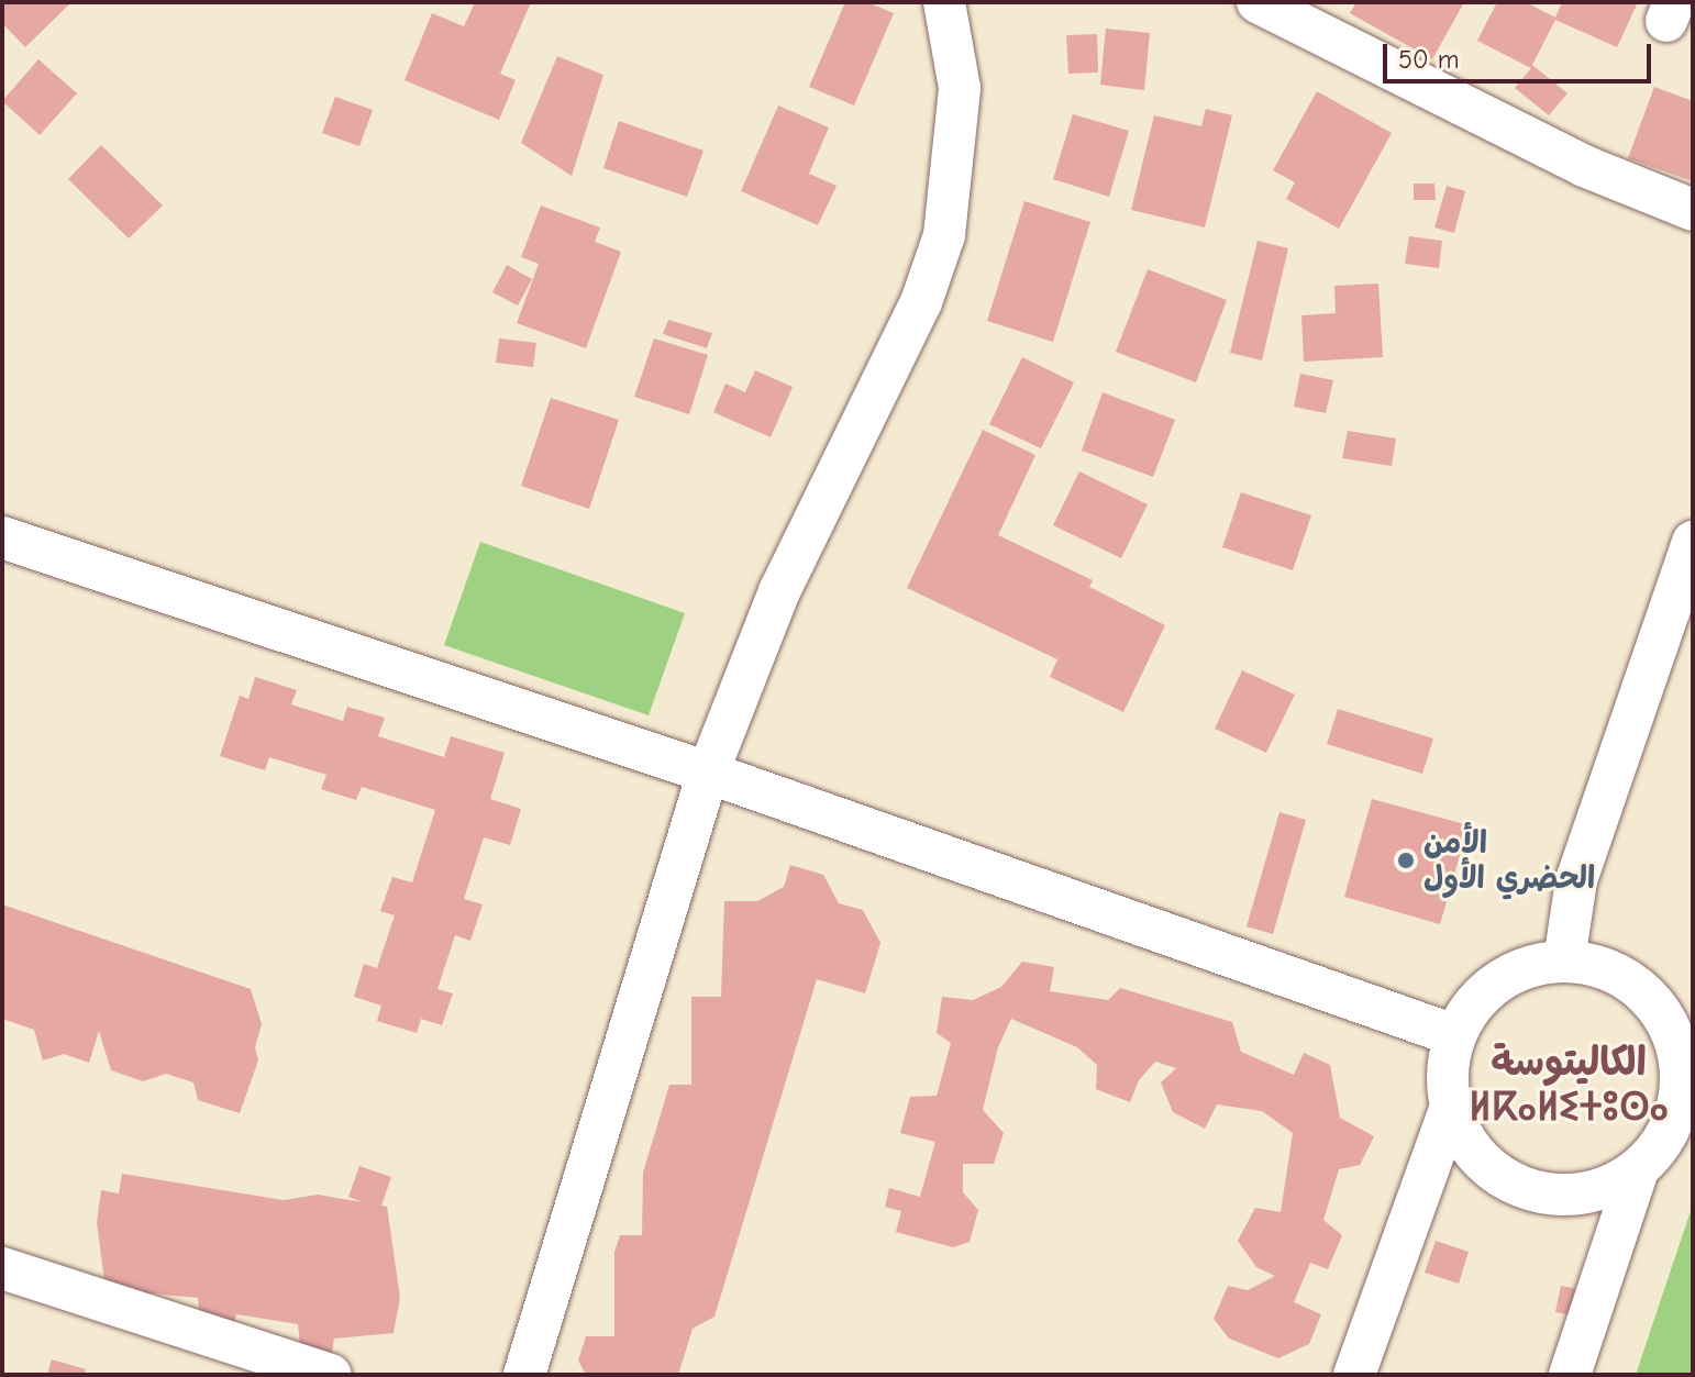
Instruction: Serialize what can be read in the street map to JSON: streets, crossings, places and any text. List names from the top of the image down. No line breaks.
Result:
{"districts":["الكاليتوسة ⵍⴽⴰⵍⵉⵜⵓⵙⴰ"],"places":["الأمن الحضري الأول"],"scale_bar":"50 m"}
